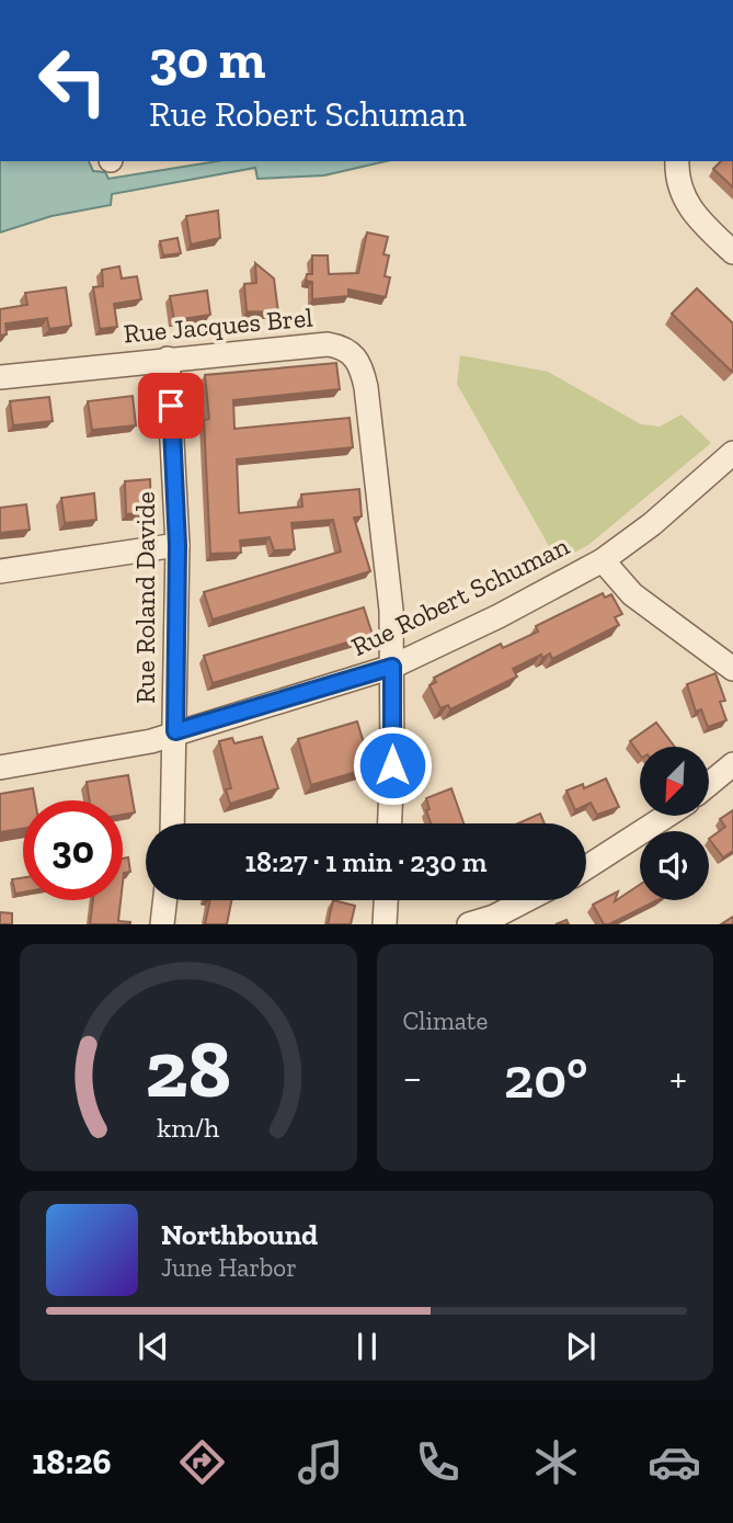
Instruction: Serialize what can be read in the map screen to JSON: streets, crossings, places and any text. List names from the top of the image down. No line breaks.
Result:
{"streets":{"street":["Rue Jacques Brel","Rue Robert Schuman","Rue Roland Davide"]},"crossings":[["Rue Jacques Brel","Rue Robert Schuman"],["Rue Jacques Brel","Rue Roland Davide"],["Rue Robert Schuman","Rue Roland Davide"]],"north":"bottom left","page":{"turn":["30 m","Rue Robert Schuman"],"limit":"30","trip":"18:27 · 1 min · 230 m","tile":"Climate","heat":["−","20°","+"],"song":["Northbound","June Harbor"],"tabs":"18:26","gauge":["28","km/h"]}}
